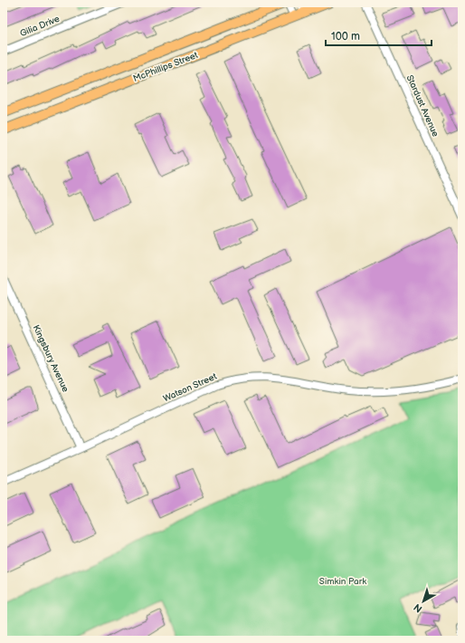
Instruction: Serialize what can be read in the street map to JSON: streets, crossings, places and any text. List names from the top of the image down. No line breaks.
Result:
{"streets":{"main road":["McPhillips Street"],"street":["Gilia Drive","Stardust Avenue","Kingsbury Avenue","Watson Street"]},"crossings":[["Kingsbury Avenue","Watson Street"]],"parks":["Simkin Park"],"scale_bar":"100 m","north":"bottom left"}
